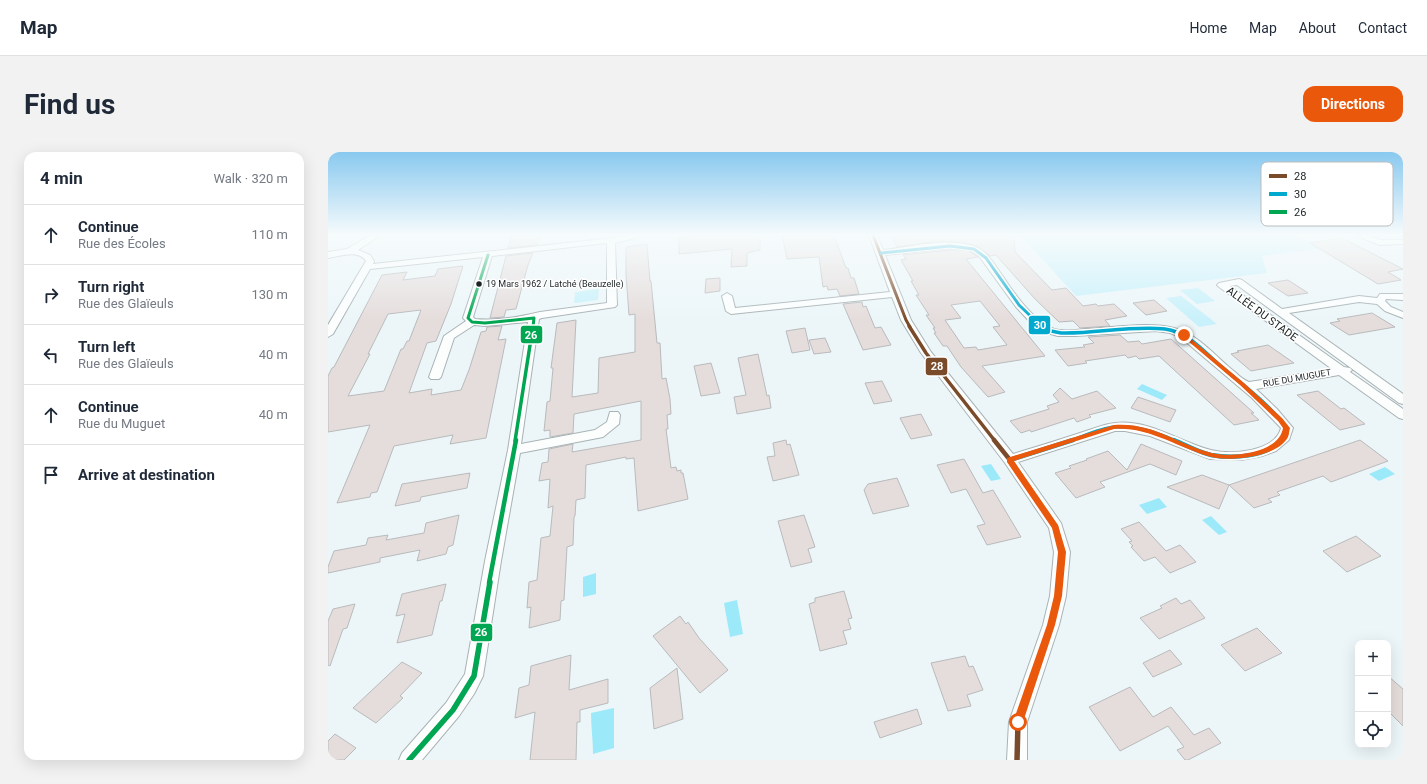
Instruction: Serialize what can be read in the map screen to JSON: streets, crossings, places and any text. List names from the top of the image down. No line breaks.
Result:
{"streets":{"street":["ALLÉE DU STADE","RUE DU MUGUET"]},"crossings":[["ALLÉE DU STADE","RUE DU MUGUET"]],"places":["19 Mars 1962 / Latché (Beauzelle)"],"lines":["transit line 28","transit line 30","transit line 26"],"legend":["28","30","26"],"page":{"header":"Map","nav":["Home","Map","About","Contact"],"buttons":"Directions","title":"Find us","heading":["4 min","Walk · 320 m"],"list":[["Continue","Rue des Écoles","110 m"],["Turn right","Rue des Glaïeuls","130 m"],["Turn left","Rue des Glaïeuls","40 m"],["Continue","Rue du Muguet","40 m"],"Arrive at destination"],"map_buttons":["+","−"]}}
